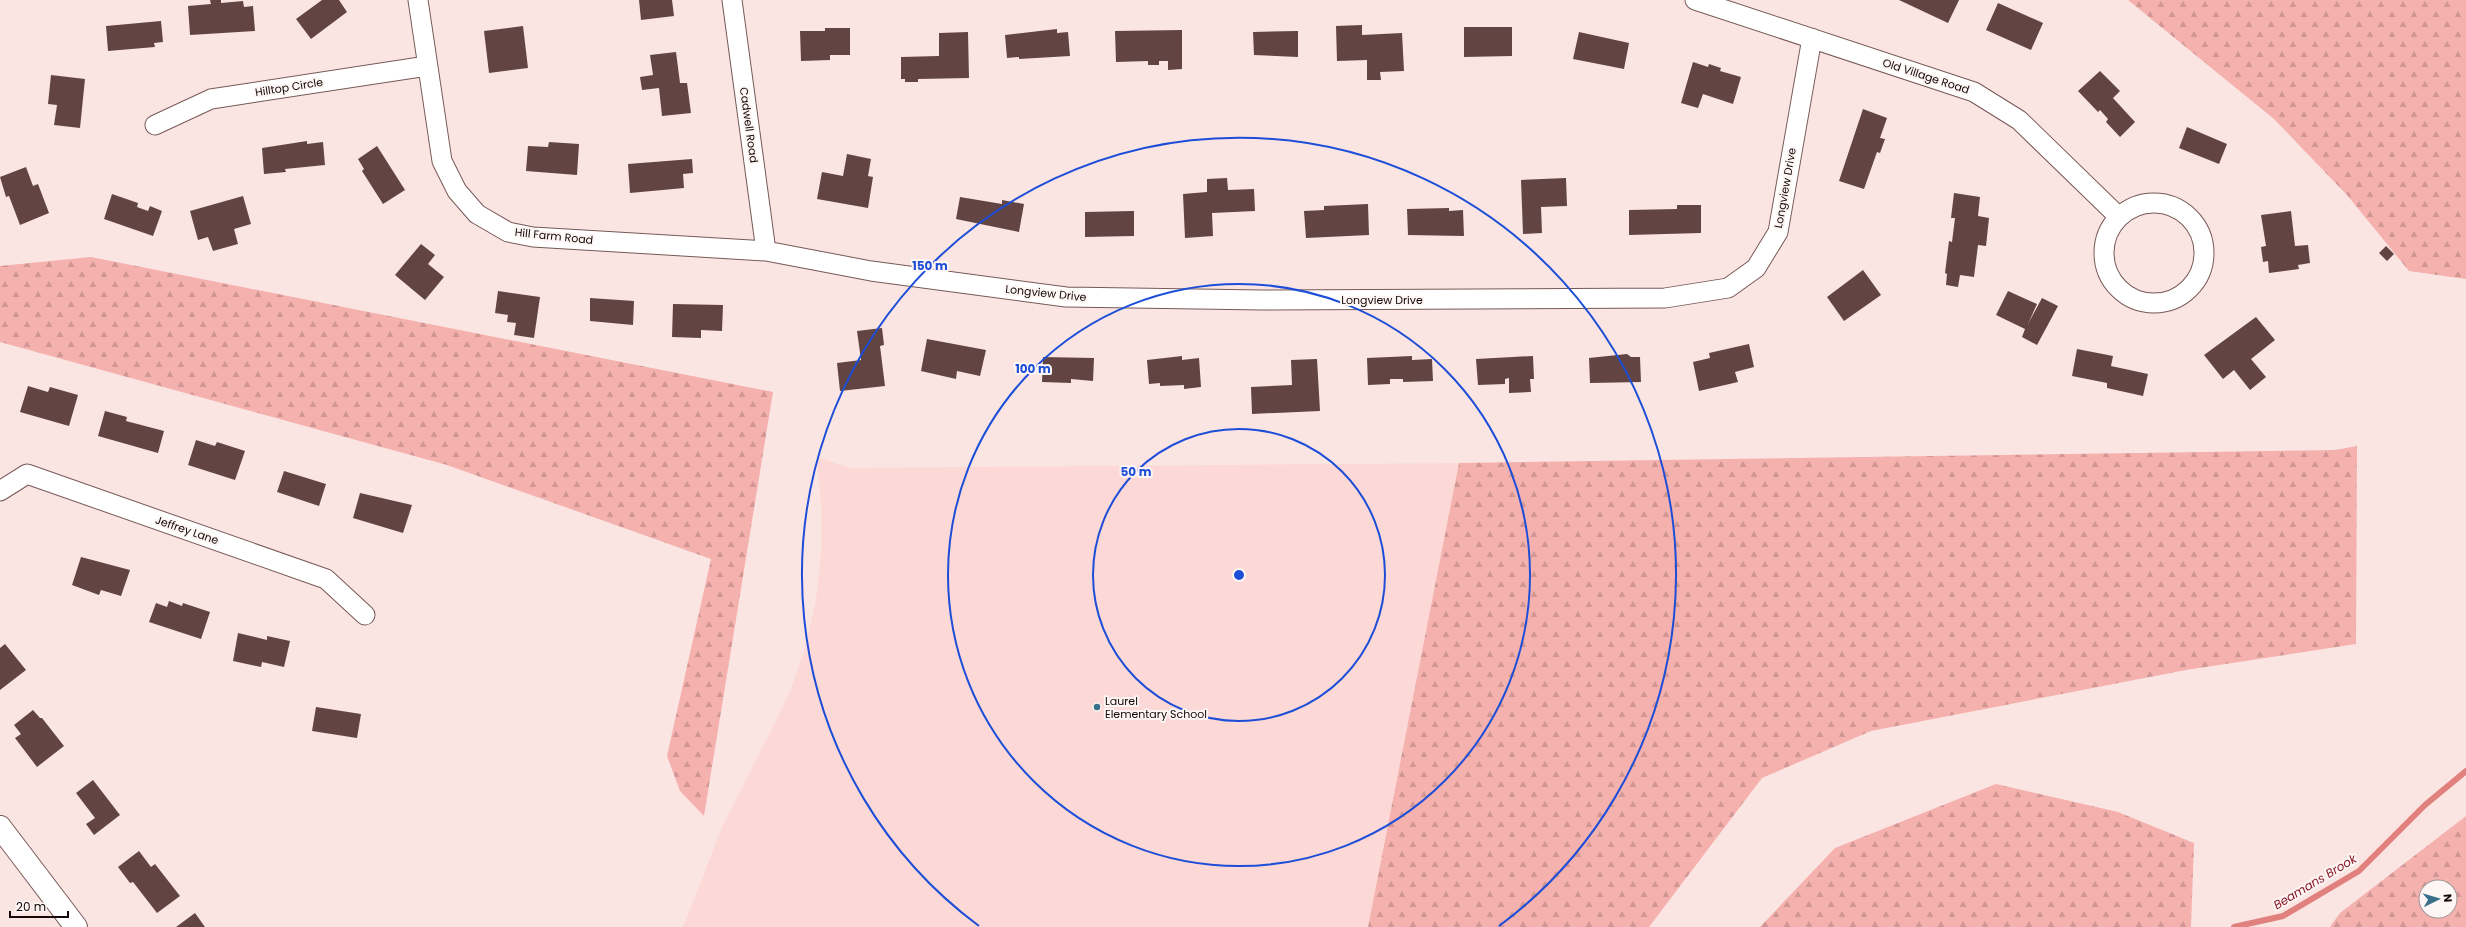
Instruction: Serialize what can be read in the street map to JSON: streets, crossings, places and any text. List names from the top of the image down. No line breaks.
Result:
{"streets":{"street":["Old Village Road","Hilltop Circle","Cadwell Road","Longview Drive","Hill Farm Road","Jeffrey Lane"]},"crossings":[["Old Village Road","Longview Drive"],["Hilltop Circle","Hill Farm Road"],["Cadwell Road","Longview Drive"],["Cadwell Road","Hill Farm Road"],["Longview Drive","Hill Farm Road"]],"water":["Beamans Brook"],"places":["Laurel Elementary School"],"scale_bar":"20 m","north":"right","rings":["150 m","100 m","50 m"]}
